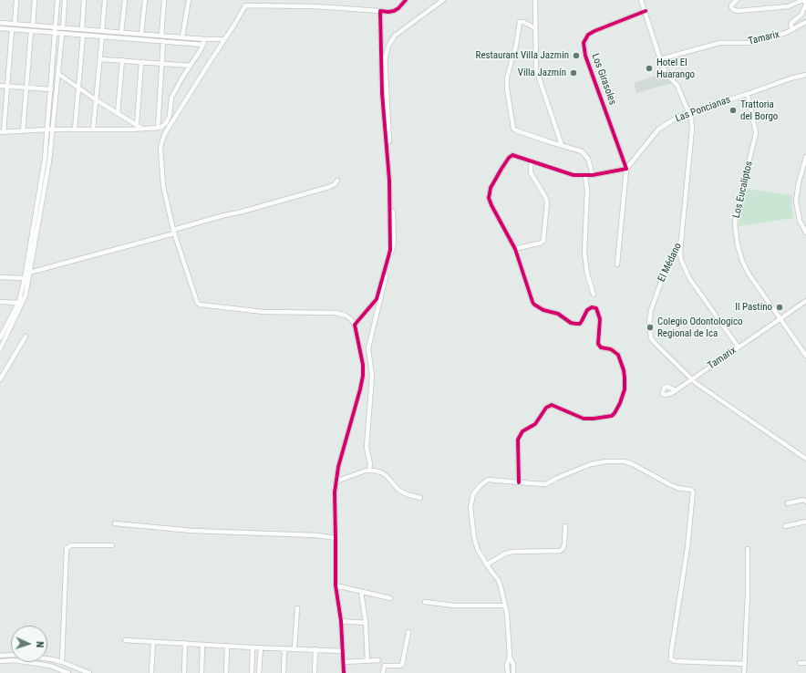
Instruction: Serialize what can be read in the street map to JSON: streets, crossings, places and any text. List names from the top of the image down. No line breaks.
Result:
{"streets":{"street":["Tamarix","Los Girasoles","Las Poncianas","Los Eucaliptos","El Médano"]},"crossings":[["Tamarix","Los Eucaliptos"],["Tamarix","El Médano"],["Los Girasoles","Las Poncianas"],["Los Girasoles","El Médano"],["Las Poncianas","Los Eucaliptos"],["Las Poncianas","El Médano"]],"places":["Restaurant Villa Jazmin","Hotel El Huarango","Villa Jazmín","Trattoria del Borgo","Il Pastino","Colegio Odontologico Regional de Ica"],"north":"right"}
